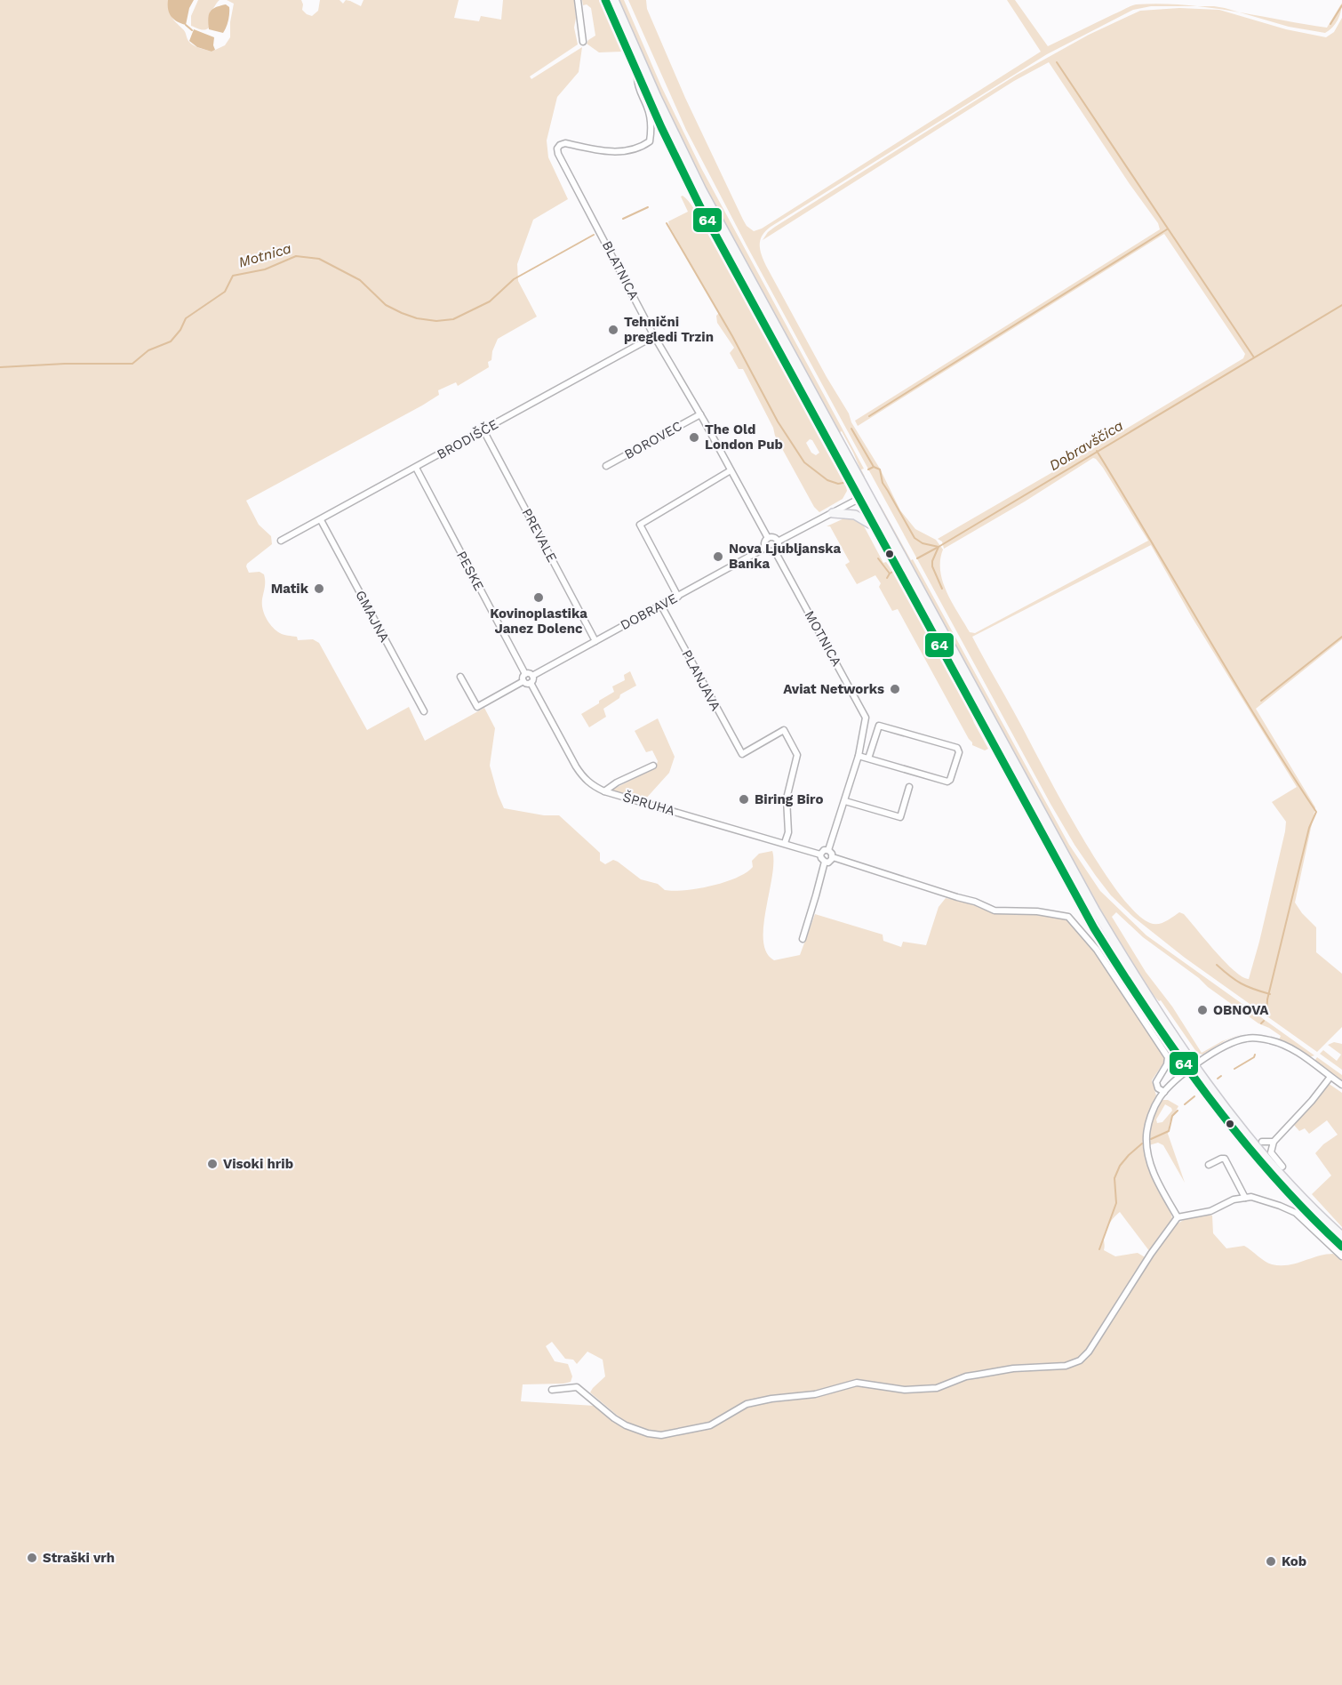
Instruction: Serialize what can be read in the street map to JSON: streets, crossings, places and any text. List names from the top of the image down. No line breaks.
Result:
{"streets":{"street":["BLATNICA","BRODIŠČE","BOROVEC","PREVALE","PESKE","DOBRAVE","GMAJNA","MOTNICA","PLANJAVA","ŠPRUHA"]},"crossings":[["BLATNICA","BRODIŠČE"],["BLATNICA","BOROVEC"],["BLATNICA","DOBRAVE"],["BLATNICA","MOTNICA"],["BRODIŠČE","PREVALE"],["BRODIŠČE","PESKE"],["BRODIŠČE","GMAJNA"],["PREVALE","DOBRAVE"],["PESKE","DOBRAVE"],["PESKE","ŠPRUHA"],["DOBRAVE","MOTNICA"],["DOBRAVE","PLANJAVA"],["DOBRAVE","ŠPRUHA"],["MOTNICA","ŠPRUHA"],["PLANJAVA","ŠPRUHA"]],"water":["Motnica","Dobravščica"],"places":["Tehnični pregledi Trzin","The Old London Pub","Nova Ljubljanska Banka","Matik","Kovinoplastika Janez Dolenc","Aviat Networks","Biring Biro","OBNOVA","Visoki hrib","Straški vrh","Kob"],"lines":["transit line 64"]}
